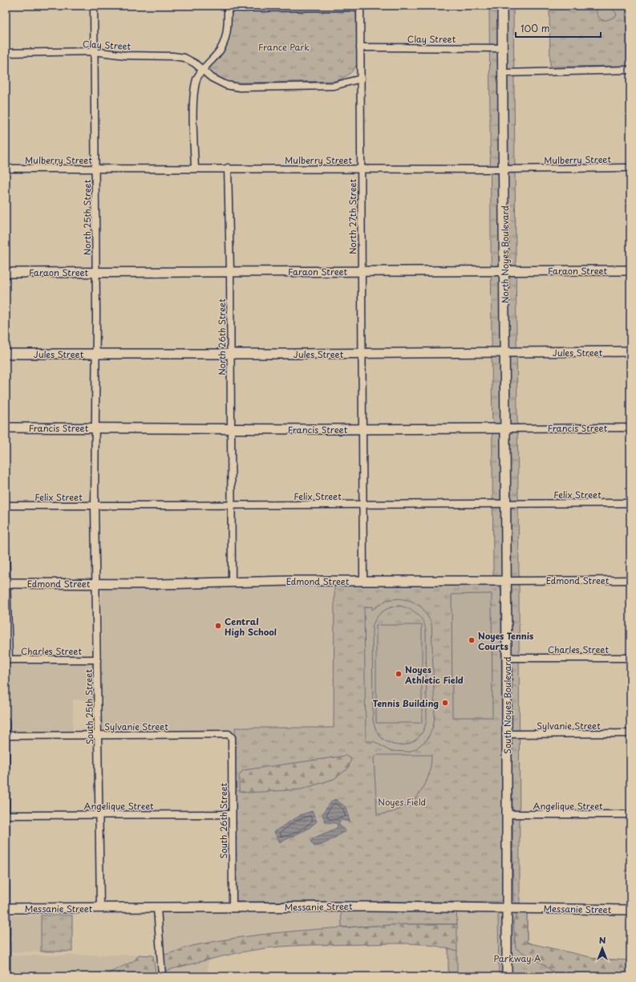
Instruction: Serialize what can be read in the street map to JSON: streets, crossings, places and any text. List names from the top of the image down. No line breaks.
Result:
{"streets":{"street":["Clay Street","Mulberry Street","North 27th Street","North 25th Street","North Noyes Boulevard","Faraon Street","North 26th Street","Jules Street","Francis Street","Felix Street","Edmond Street","Charles Street","South Noyes Boulevard","South 25th Street","Sylvanie Street","Angelique Street","South 26th Street","Messanie Street"]},"crossings":[["Clay Street","North 27th Street"],["Clay Street","North 25th Street"],["Clay Street","North Noyes Boulevard"],["Mulberry Street","North 27th Street"],["Mulberry Street","North 25th Street"],["Mulberry Street","North Noyes Boulevard"],["Mulberry Street","North 26th Street"],["North 27th Street","Faraon Street"],["North 27th Street","Jules Street"],["North 27th Street","Francis Street"],["North 27th Street","Felix Street"],["North 27th Street","Edmond Street"],["North 25th Street","Faraon Street"],["North 25th Street","Jules Street"],["North 25th Street","Francis Street"],["North 25th Street","Felix Street"],["North 25th Street","South 25th Street"],["North Noyes Boulevard","Faraon Street"],["North Noyes Boulevard","Jules Street"],["North Noyes Boulevard","Francis Street"],["North Noyes Boulevard","Felix Street"],["North Noyes Boulevard","South Noyes Boulevard"],["Faraon Street","North 26th Street"],["North 26th Street","Jules Street"],["North 26th Street","Francis Street"],["North 26th Street","Felix Street"],["Felix Street","South Noyes Boulevard"],["Felix Street","South 25th Street"],["Edmond Street","South Noyes Boulevard"],["Edmond Street","South 25th Street"],["Charles Street","South Noyes Boulevard"],["Charles Street","South 25th Street"],["South Noyes Boulevard","Sylvanie Street"],["South Noyes Boulevard","Angelique Street"],["South Noyes Boulevard","Messanie Street"],["South 25th Street","Sylvanie Street"],["South 25th Street","Angelique Street"],["South 25th Street","Messanie Street"],["Sylvanie Street","South 26th Street"],["Angelique Street","South 26th Street"],["South 26th Street","Messanie Street"]],"parks":["France Park","Noyes Field","Parkway A"],"places":["Central High School","Noyes Tennis Courts","Noyes Athletic Field","Tennis Building"],"scale_bar":"100 m","north":"top"}
